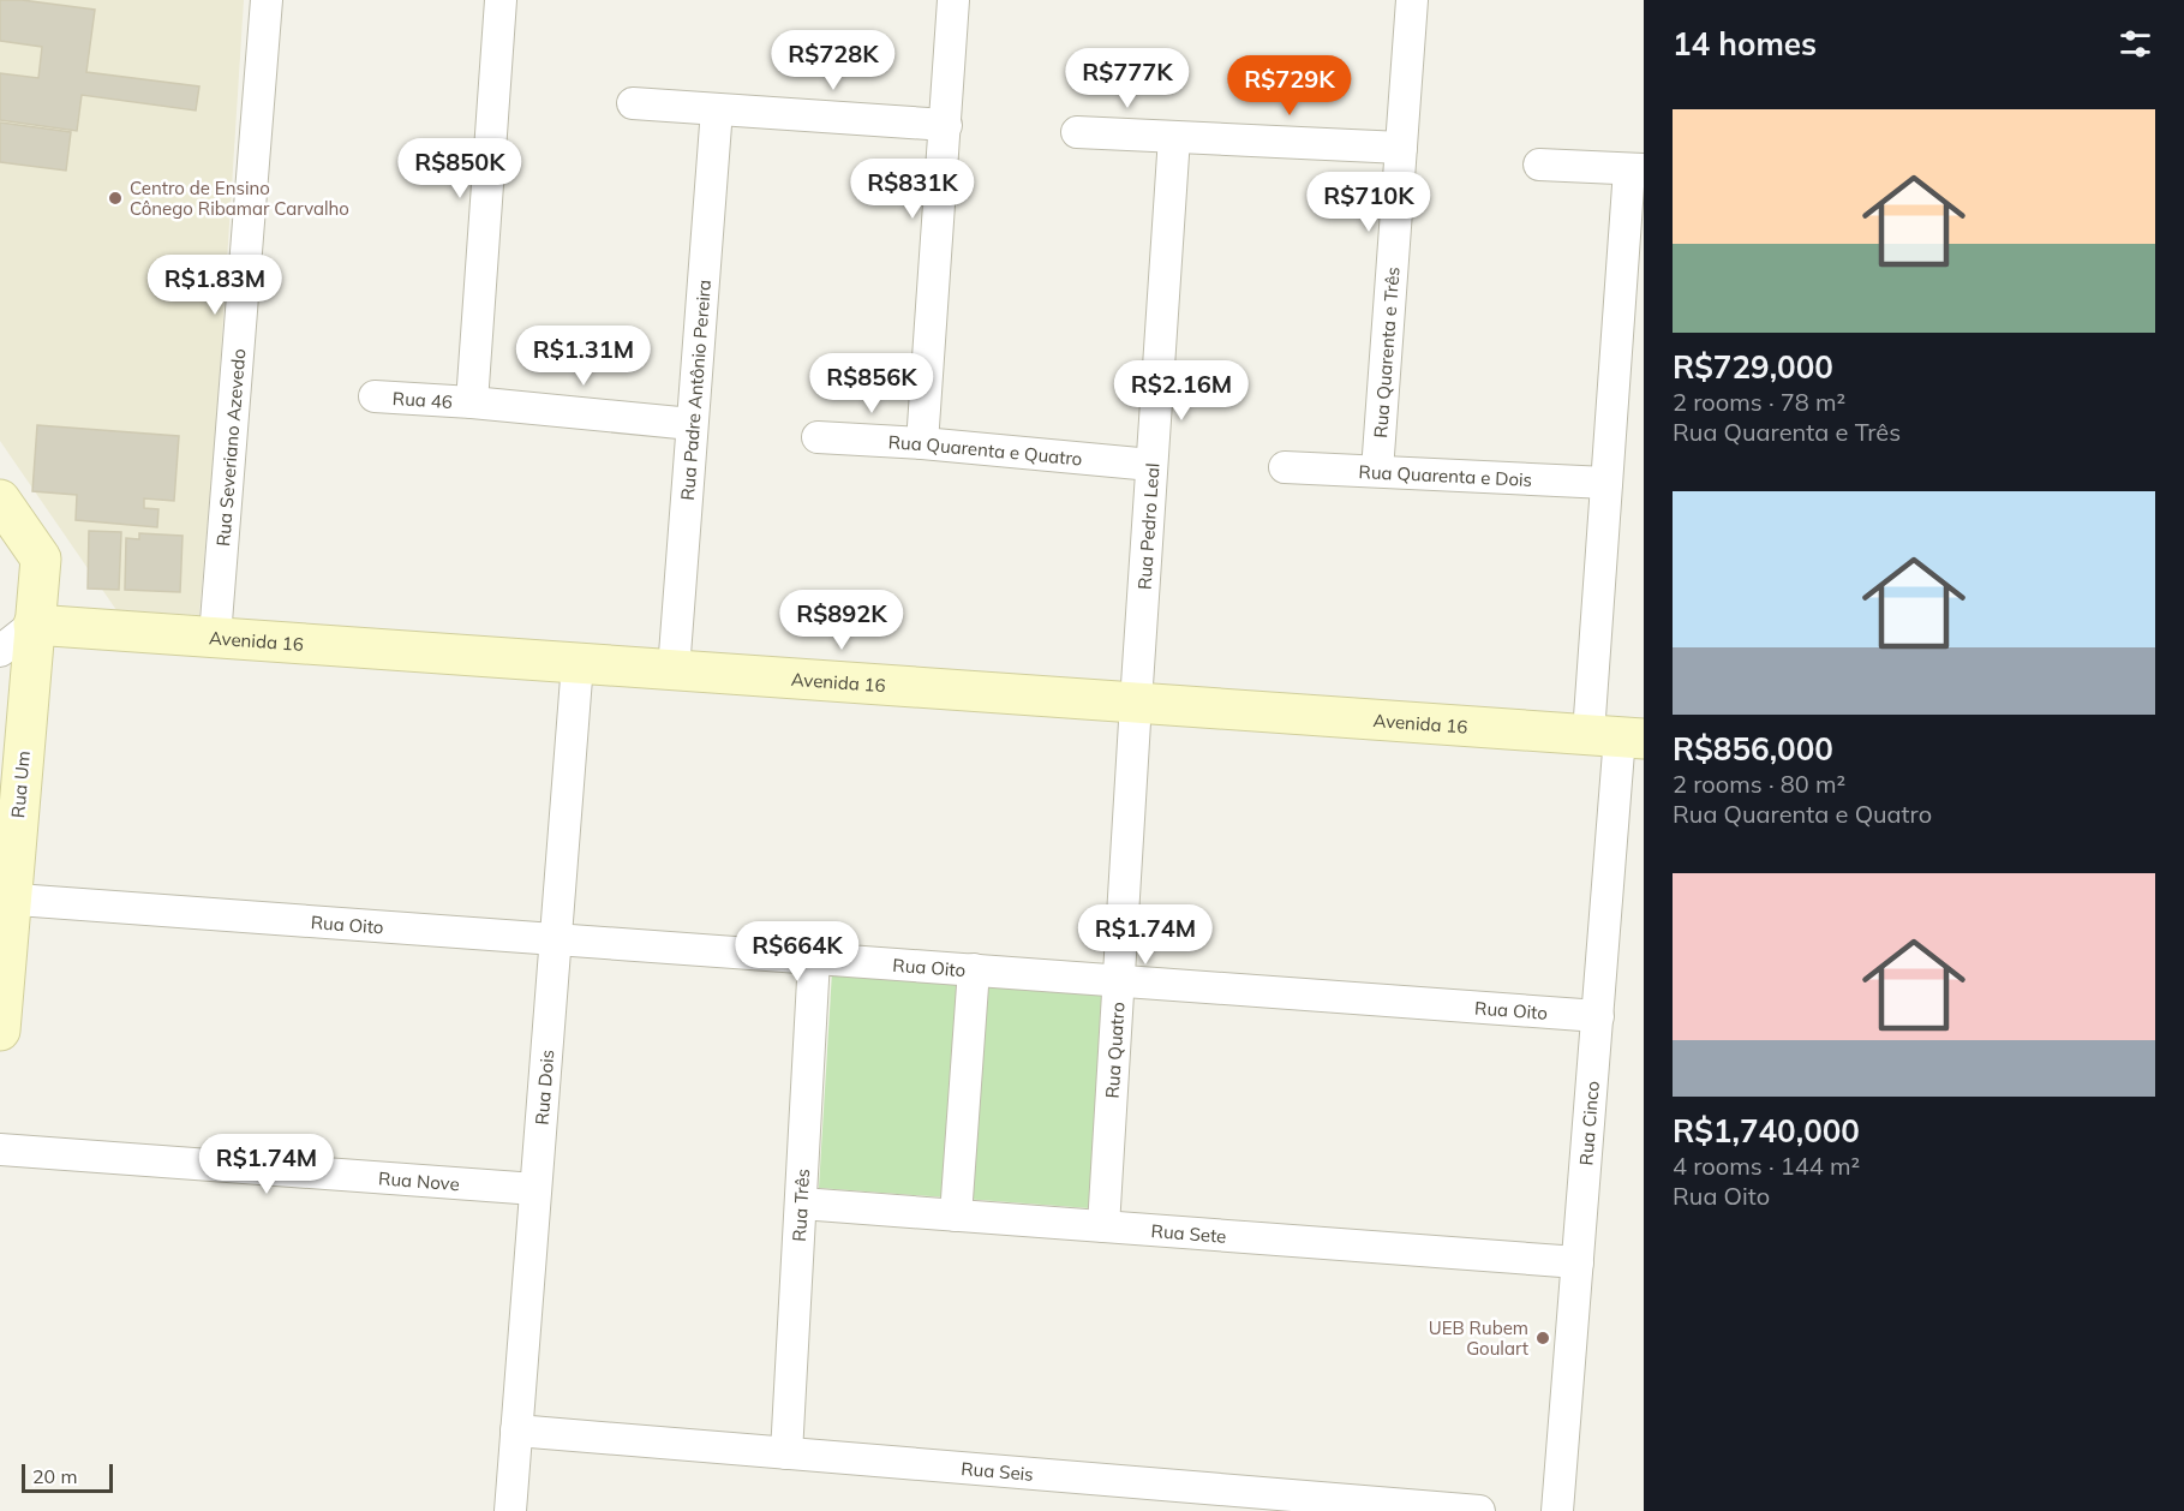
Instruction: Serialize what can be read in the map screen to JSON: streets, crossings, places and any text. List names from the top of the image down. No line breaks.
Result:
{"streets":{"street":["Rua Quarenta e Três","Rua Padre Antônio Pereira","Rua 46","Rua Severiano Azevedo","Rua Quarenta e Quatro","Rua Quarenta e Dois","Rua Pedro Leal","Avenida 16","Rua Um","Rua Oito","Rua Quatro","Rua Dois","Rua Cinco","Rua Nove","Rua Três","Rua Sete","Rua Seis"]},"crossings":[["Rua Quarenta e Três","Rua Quarenta e Dois"],["Rua Padre Antônio Pereira","Rua 46"],["Rua Padre Antônio Pereira","Avenida 16"],["Rua Severiano Azevedo","Avenida 16"],["Rua Quarenta e Quatro","Rua Pedro Leal"],["Rua Pedro Leal","Avenida 16"],["Rua Pedro Leal","Rua Quatro"],["Avenida 16","Rua Um"],["Avenida 16","Rua Quatro"],["Avenida 16","Rua Dois"],["Avenida 16","Rua Cinco"],["Rua Um","Rua Oito"],["Rua Oito","Rua Quatro"],["Rua Oito","Rua Dois"],["Rua Oito","Rua Cinco"],["Rua Oito","Rua Três"],["Rua Quatro","Rua Sete"],["Rua Dois","Rua Nove"],["Rua Dois","Rua Seis"],["Rua Cinco","Rua Sete"],["Rua Três","Rua Sete"],["Rua Três","Rua Seis"]],"places":["Centro de Ensino Cônego Ribamar Carvalho","UEB Rubem Goulart"],"scale_bar":"20 m","page":{"heading":"14 homes","price":["R$728K","R$777K","R$729K","R$850K","R$831K","R$710K","R$1.83M","R$1.31M","R$856K","R$2.16M","R$892K","R$1.74M","R$664K","R$1.74M"],"list":[{"name":"R$729,000","note":"2 rooms · 78 m² · Rua Quarenta e Três"},{"name":"R$856,000","note":"2 rooms · 80 m² · Rua Quarenta e Quatro"},{"name":"R$1,740,000","note":"4 rooms · 144 m² · Rua Oito"}],"scale":"20 m"}}
